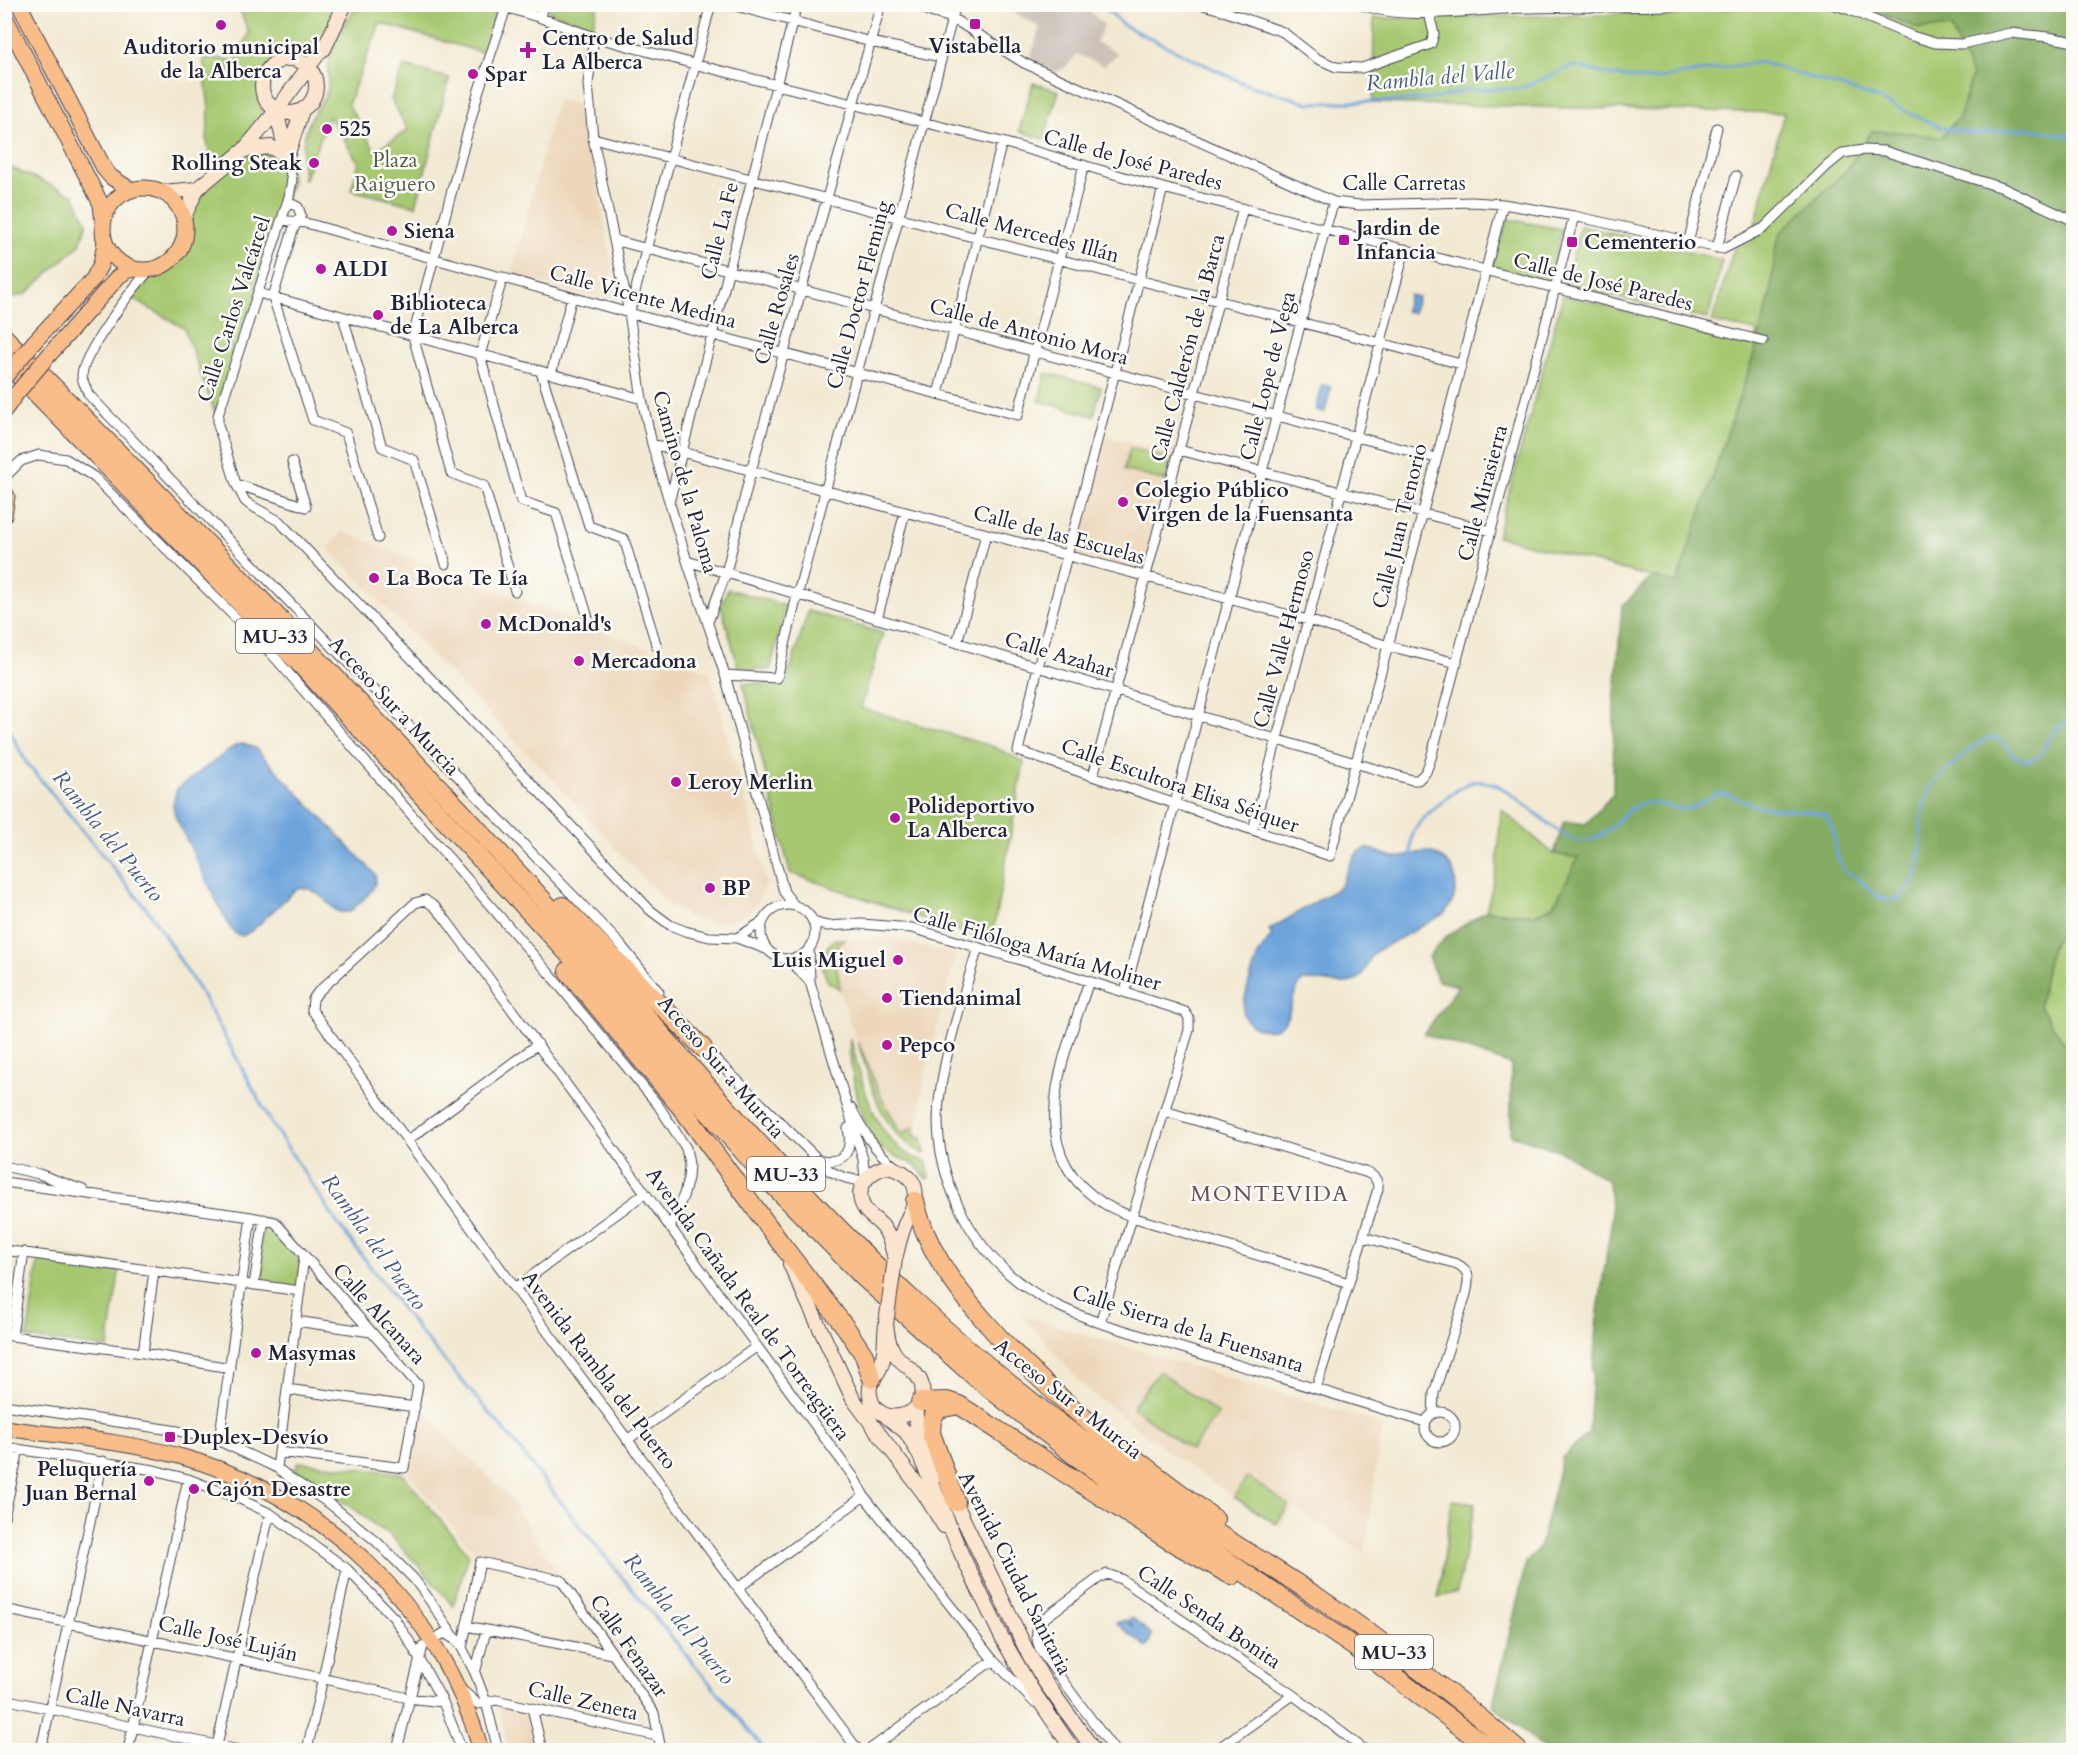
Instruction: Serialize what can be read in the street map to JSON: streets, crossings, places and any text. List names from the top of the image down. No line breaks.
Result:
{"streets":{"highway":["MU-33","Acceso Sur a Murcia"],"street":["Calle de José Paredes","Calle Carretas","Calle La Fe","Calle Mercedes Illán","Calle Doctor Fleming","Calle Vicente Medina","Calle Carlos Valcárcel","Calle Rosales","Calle de Antonio Mora","Calle Calderón de la Barca","Calle Lope de Vega","Camino de la Paloma","Calle Mirasierra","Calle Juan Tenorio","Calle de las Escuelas","Calle Valle Hermoso","Calle Azahar","Calle Escultora Elisa Séiquer","Calle Filóloga María Moliner","Avenida Cañada Real de Torreagüera","Calle Alcanara","Calle Sierra de la Fuensanta","Avenida Rambla del Puerto","Avenida Ciudad Sanitaria","Calle Senda Bonita","Calle José Luján","Calle Fenazar","Calle Zeneta","Calle Navarra"]},"crossings":[["Calle de José Paredes","Calle La Fe"],["Calle de José Paredes","Calle Doctor Fleming"],["Calle de José Paredes","Calle Rosales"],["Calle de José Paredes","Calle Calderón de la Barca"],["Calle de José Paredes","Calle Lope de Vega"],["Calle de José Paredes","Camino de la Paloma"],["Calle de José Paredes","Calle Mirasierra"],["Calle de José Paredes","Calle Juan Tenorio"],["Calle de José Paredes","Calle Valle Hermoso"],["Calle Carretas","Calle Doctor Fleming"],["Calle Carretas","Calle Lope de Vega"],["Calle Carretas","Calle Mirasierra"],["Calle Carretas","Calle Juan Tenorio"],["Calle La Fe","Calle Mercedes Illán"],["Calle La Fe","Calle Vicente Medina"],["Calle La Fe","Calle de Antonio Mora"],["Calle La Fe","Camino de la Paloma"],["Calle La Fe","Calle de las Escuelas"],["Calle Mercedes Illán","Calle Doctor Fleming"],["Calle Mercedes Illán","Calle Rosales"],["Calle Mercedes Illán","Calle Calderón de la Barca"],["Calle Mercedes Illán","Calle Lope de Vega"],["Calle Mercedes Illán","Camino de la Paloma"],["Calle Mercedes Illán","Calle Juan Tenorio"],["Calle Mercedes Illán","Calle Valle Hermoso"],["Calle Doctor Fleming","Calle Vicente Medina"],["Calle Doctor Fleming","Calle de Antonio Mora"],["Calle Doctor Fleming","Camino de la Paloma"],["Calle Doctor Fleming","Calle de las Escuelas"],["Calle Doctor Fleming","Calle Azahar"],["Calle Vicente Medina","Calle Carlos Valcárcel"],["Calle Vicente Medina","Calle Rosales"],["Calle Vicente Medina","Calle de Antonio Mora"],["Calle Vicente Medina","Camino de la Paloma"],["Calle Rosales","Calle de Antonio Mora"],["Calle Rosales","Camino de la Paloma"],["Calle Rosales","Calle de las Escuelas"],["Calle Rosales","Calle Azahar"],["Calle de Antonio Mora","Calle Calderón de la Barca"],["Calle de Antonio Mora","Calle Lope de Vega"],["Calle de Antonio Mora","Camino de la Paloma"],["Calle de Antonio Mora","Calle Juan Tenorio"],["Calle de Antonio Mora","Calle Valle Hermoso"],["Calle Calderón de la Barca","Calle de las Escuelas"],["Calle Calderón de la Barca","Calle Azahar"],["Calle Calderón de la Barca","Calle Escultora Elisa Séiquer"],["Calle Lope de Vega","Calle de las Escuelas"],["Calle Lope de Vega","Calle Azahar"],["Calle Lope de Vega","Calle Escultora Elisa Séiquer"],["Calle Lope de Vega","Calle Filóloga María Moliner"],["Camino de la Paloma","Calle de las Escuelas"],["Camino de la Paloma","Calle Azahar"],["Camino de la Paloma","Calle Filóloga María Moliner"],["Calle Mirasierra","Calle de las Escuelas"],["Calle Mirasierra","Calle Azahar"],["Calle Juan Tenorio","Calle de las Escuelas"],["Calle Juan Tenorio","Calle Azahar"],["Calle Juan Tenorio","Calle Escultora Elisa Séiquer"],["Calle de las Escuelas","Calle Valle Hermoso"],["Calle Valle Hermoso","Calle Azahar"],["Calle Valle Hermoso","Calle Escultora Elisa Séiquer"],["Calle Azahar","Calle Escultora Elisa Séiquer"],["Calle Filóloga María Moliner","Calle Sierra de la Fuensanta"],["Avenida Cañada Real de Torreagüera","Avenida Rambla del Puerto"],["Avenida Cañada Real de Torreagüera","Avenida Ciudad Sanitaria"],["Calle Fenazar","Calle Zeneta"]],"districts":["MONTEVIDA"],"water":["Rambla del Valle","Rambla del Puerto"],"parks":["Plaza Raiguero"],"places":{"transit":["Vistabella","Jardin de Infancia","Cementerio","Duplex-Desvío"],"other":["Auditorio municipal de la Alberca","Spar","525","Rolling Steak","Siena","ALDI","Biblioteca de La Alberca","Colegio Público Virgen de la Fuensanta","La Boca Te Lía","McDonald's","Mercadona","Leroy Merlin","Polideportivo La Alberca","BP","Luis Miguel","Tiendanimal","Pepco","Masymas","Peluquería Juan Bernal","Cajón Desastre"],"health":["Centro de Salud La Alberca"]}}
